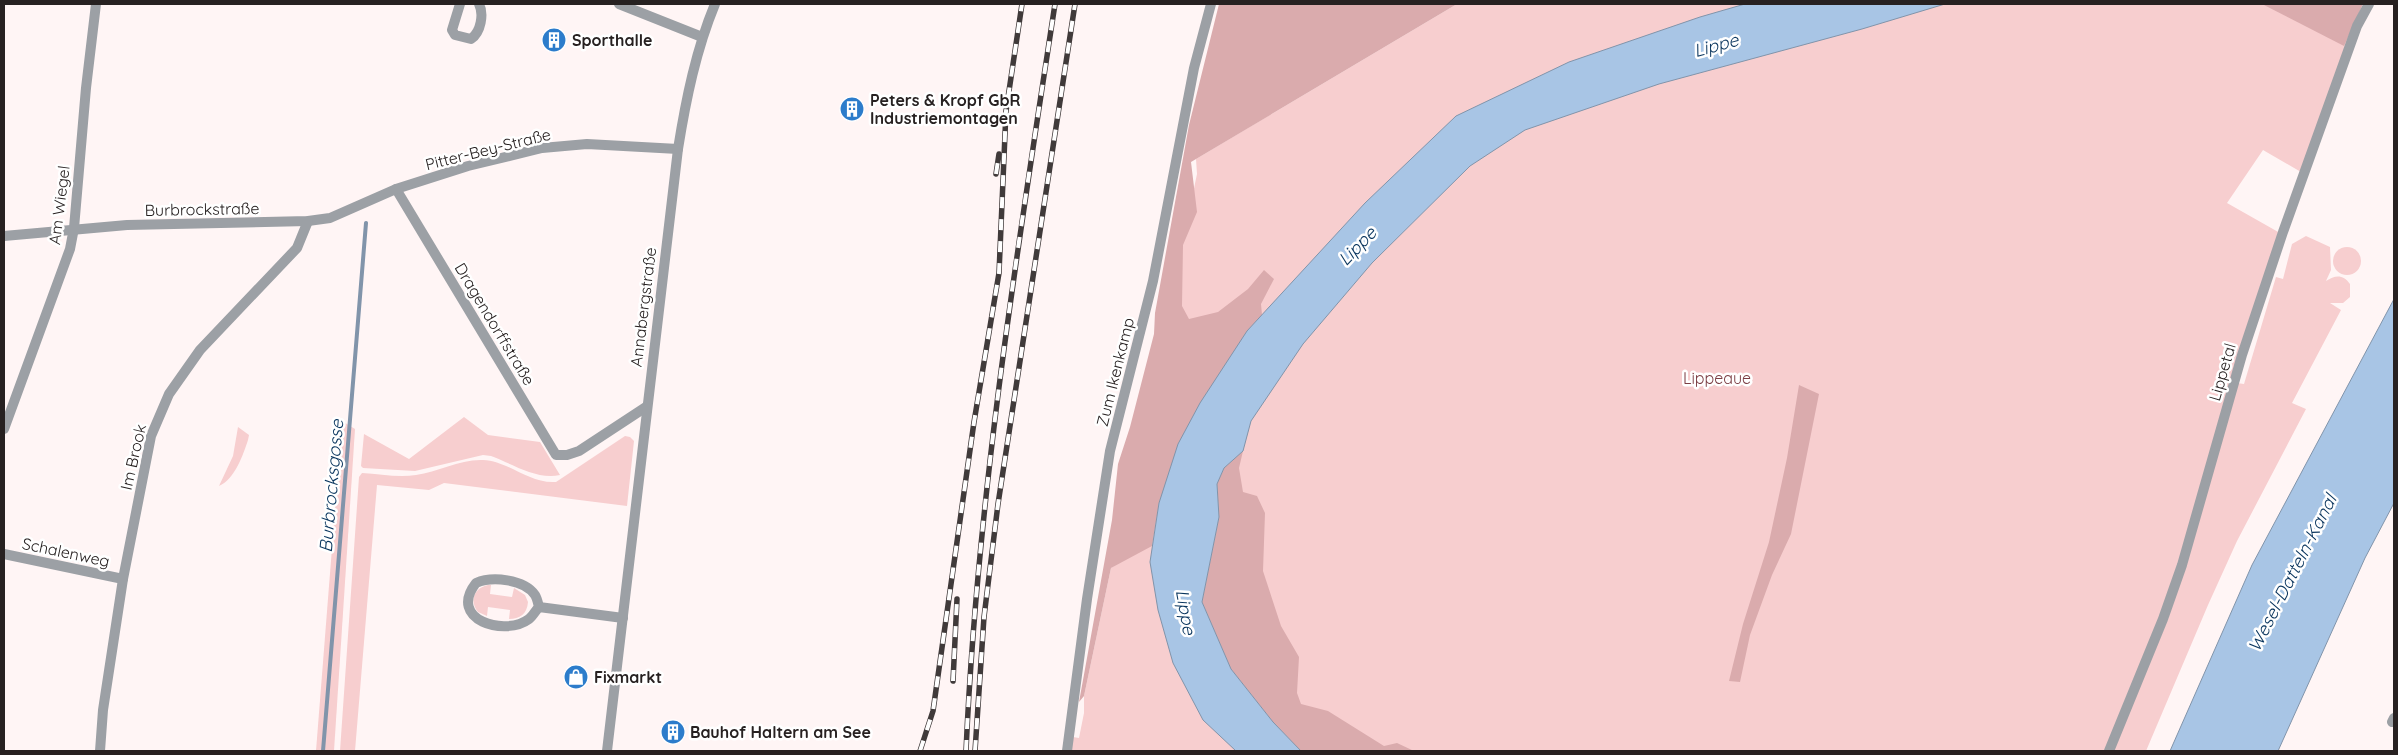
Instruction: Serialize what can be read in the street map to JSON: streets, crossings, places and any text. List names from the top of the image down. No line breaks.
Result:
{"streets":{"street":["Pitter-Bey-Straße","Am Wiegel","Burbrockstraße","Annabergstraße","Dragendorffstraße","Zum Ikenkamp","Lippetal","Im Brook","Schalenweg"]},"crossings":[["Pitter-Bey-Straße","Burbrockstraße"],["Pitter-Bey-Straße","Annabergstraße"],["Pitter-Bey-Straße","Dragendorffstraße"],["Am Wiegel","Burbrockstraße"],["Burbrockstraße","Dragendorffstraße"],["Burbrockstraße","Im Brook"],["Annabergstraße","Dragendorffstraße"],["Im Brook","Schalenweg"]],"water":["Lippe","Burbrocksgosse","Wesel-Datteln-Kanal"],"parks":["Lippeaue"],"places":{"building":["Sporthalle","Peters & Kropf GbR Industriemontagen","Bauhof Haltern am See"],"shop":["Fixmarkt"]}}
